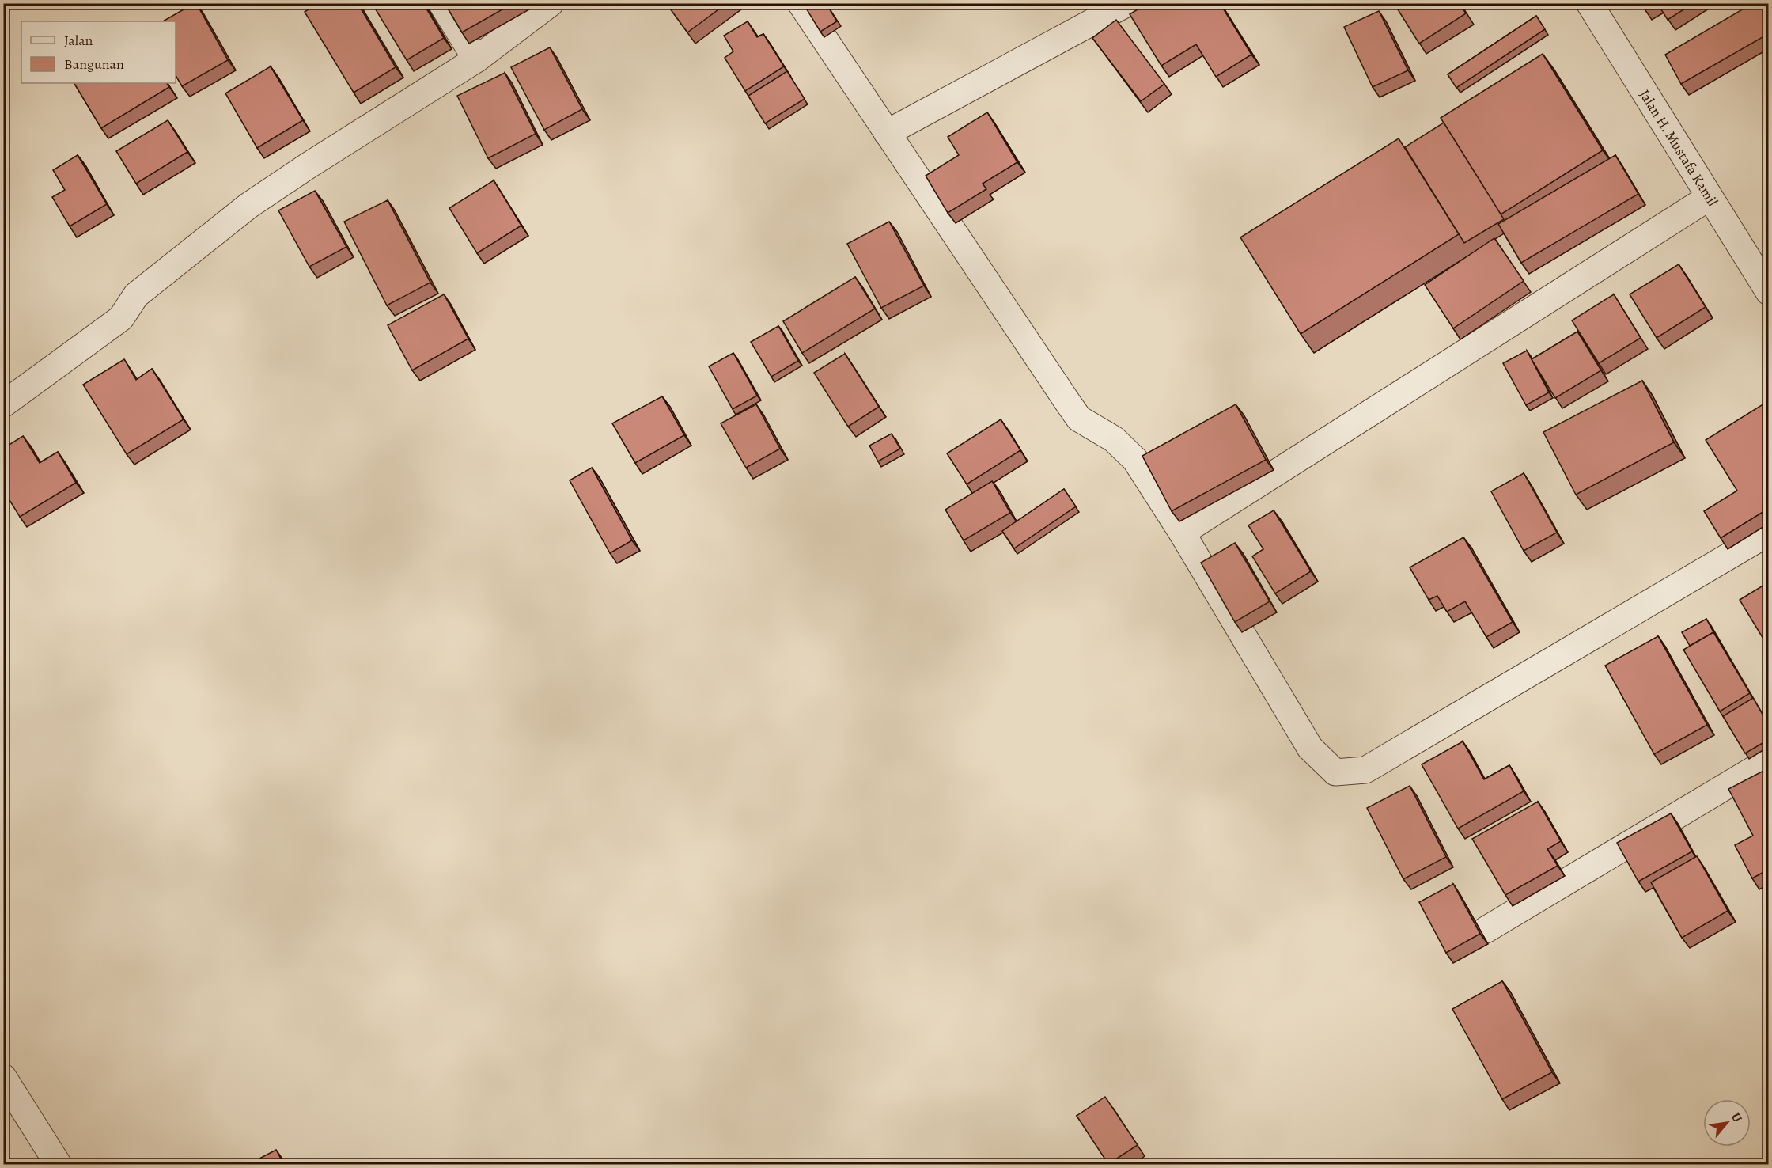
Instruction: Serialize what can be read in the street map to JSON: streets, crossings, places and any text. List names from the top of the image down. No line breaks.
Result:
{"streets":{"street":["Jalan H. Mustafa Kamil"]},"legend":["Jalan","Bangunan"],"north":"top right"}
